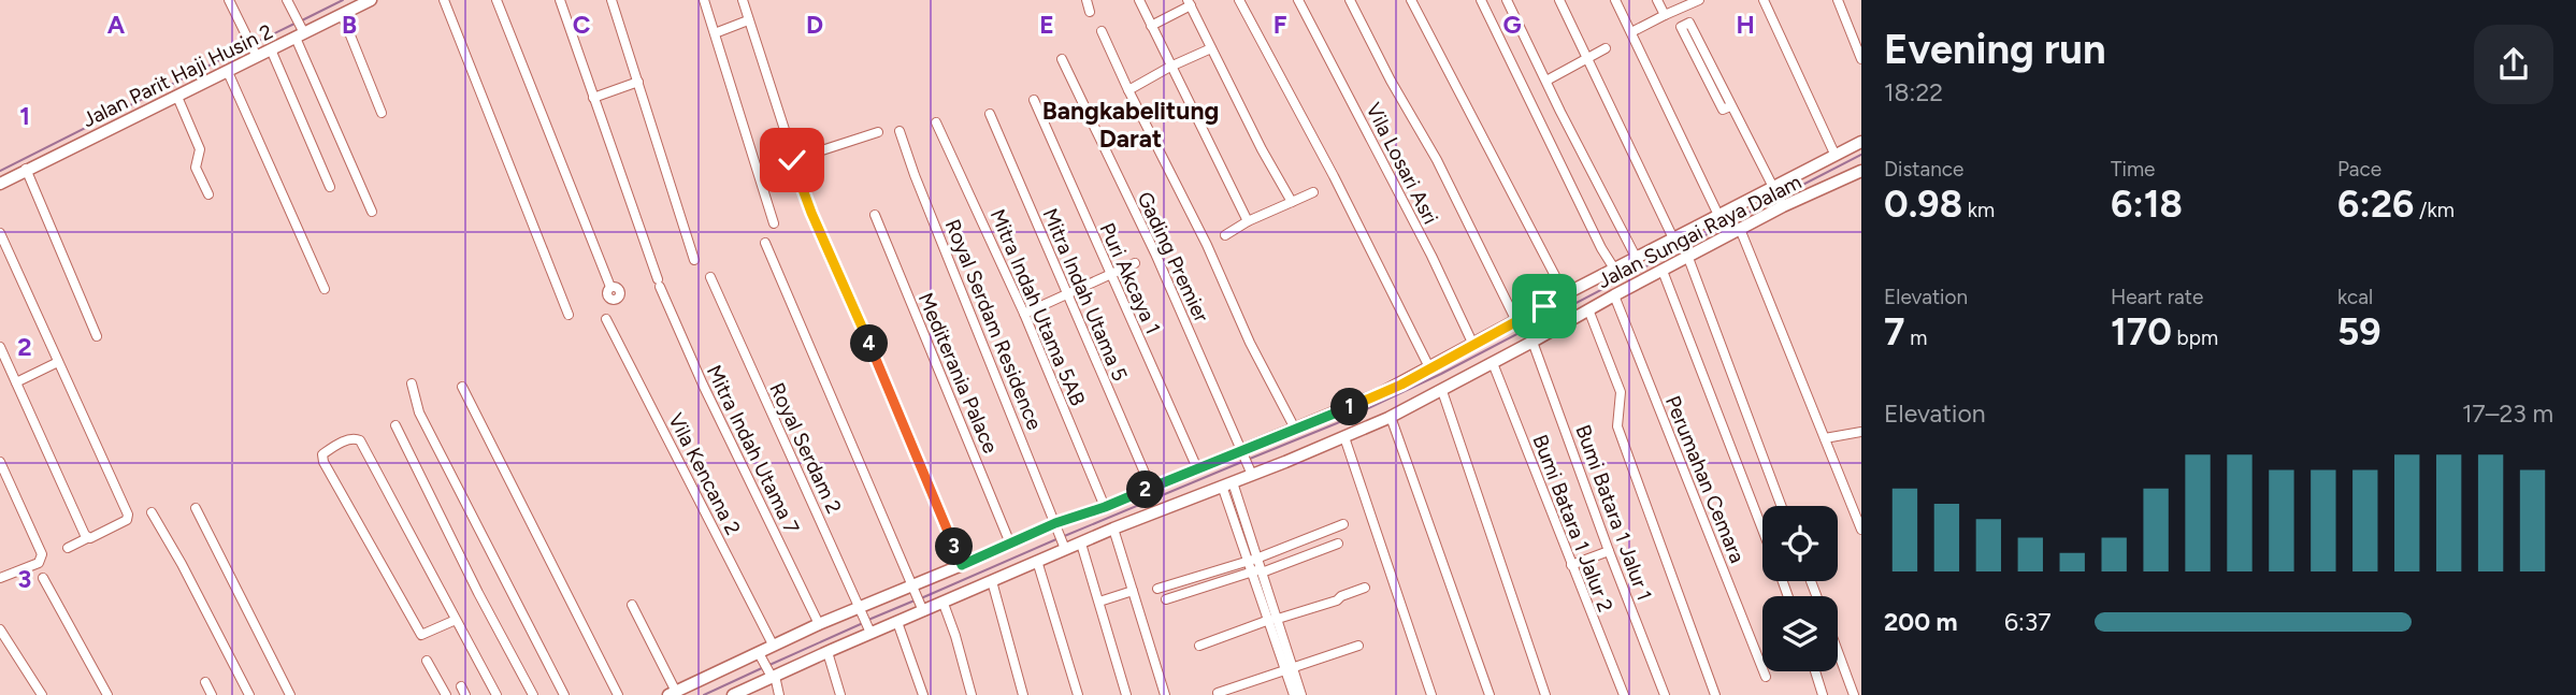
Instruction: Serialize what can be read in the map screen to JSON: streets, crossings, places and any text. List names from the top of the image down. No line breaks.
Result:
{"streets":{"street":["Jalan Parit Haji Husin 2","Vila Losari Asri","Jalan Sungai Raya Dalam","Gading Premier","Puri Akcaya 1","Mitra Indah Utama 5","Mitra Indah Utama 5AB","Royal Serdam Residence","Mediterania Palace","Royal Serdam 2","Mitra Indah Utama 7","Vila Kencana 2","Perumahan Cemara","Bumi Batara 1 Jalur 1","Bumi Batara 1 Jalur 2"]},"crossings":[["Jalan Sungai Raya Dalam","Gading Premier"],["Jalan Sungai Raya Dalam","Royal Serdam Residence"],["Jalan Sungai Raya Dalam","Royal Serdam 2"],["Jalan Sungai Raya Dalam","Perumahan Cemara"],["Jalan Sungai Raya Dalam","Bumi Batara 1 Jalur 1"],["Jalan Sungai Raya Dalam","Bumi Batara 1 Jalur 2"]],"districts":["Bangkabelitung Darat"],"page":{"heading":["Evening run","18:22"],"stats":[["Distance","0.98 km"],["Time","6:18"],["Pace","6:26 /km"],["Elevation","7 m"],["Heart rate","170 bpm"],["kcal","59"]],"pins":["4","1","2","3"],"chart":["Elevation","17–23 m"],"list":[{"name":"200 m","note":"6:37"}]},"grid":{"columns":["A","B","C","D","E","F","G","H"],"rows":["1","2","3"]}}
